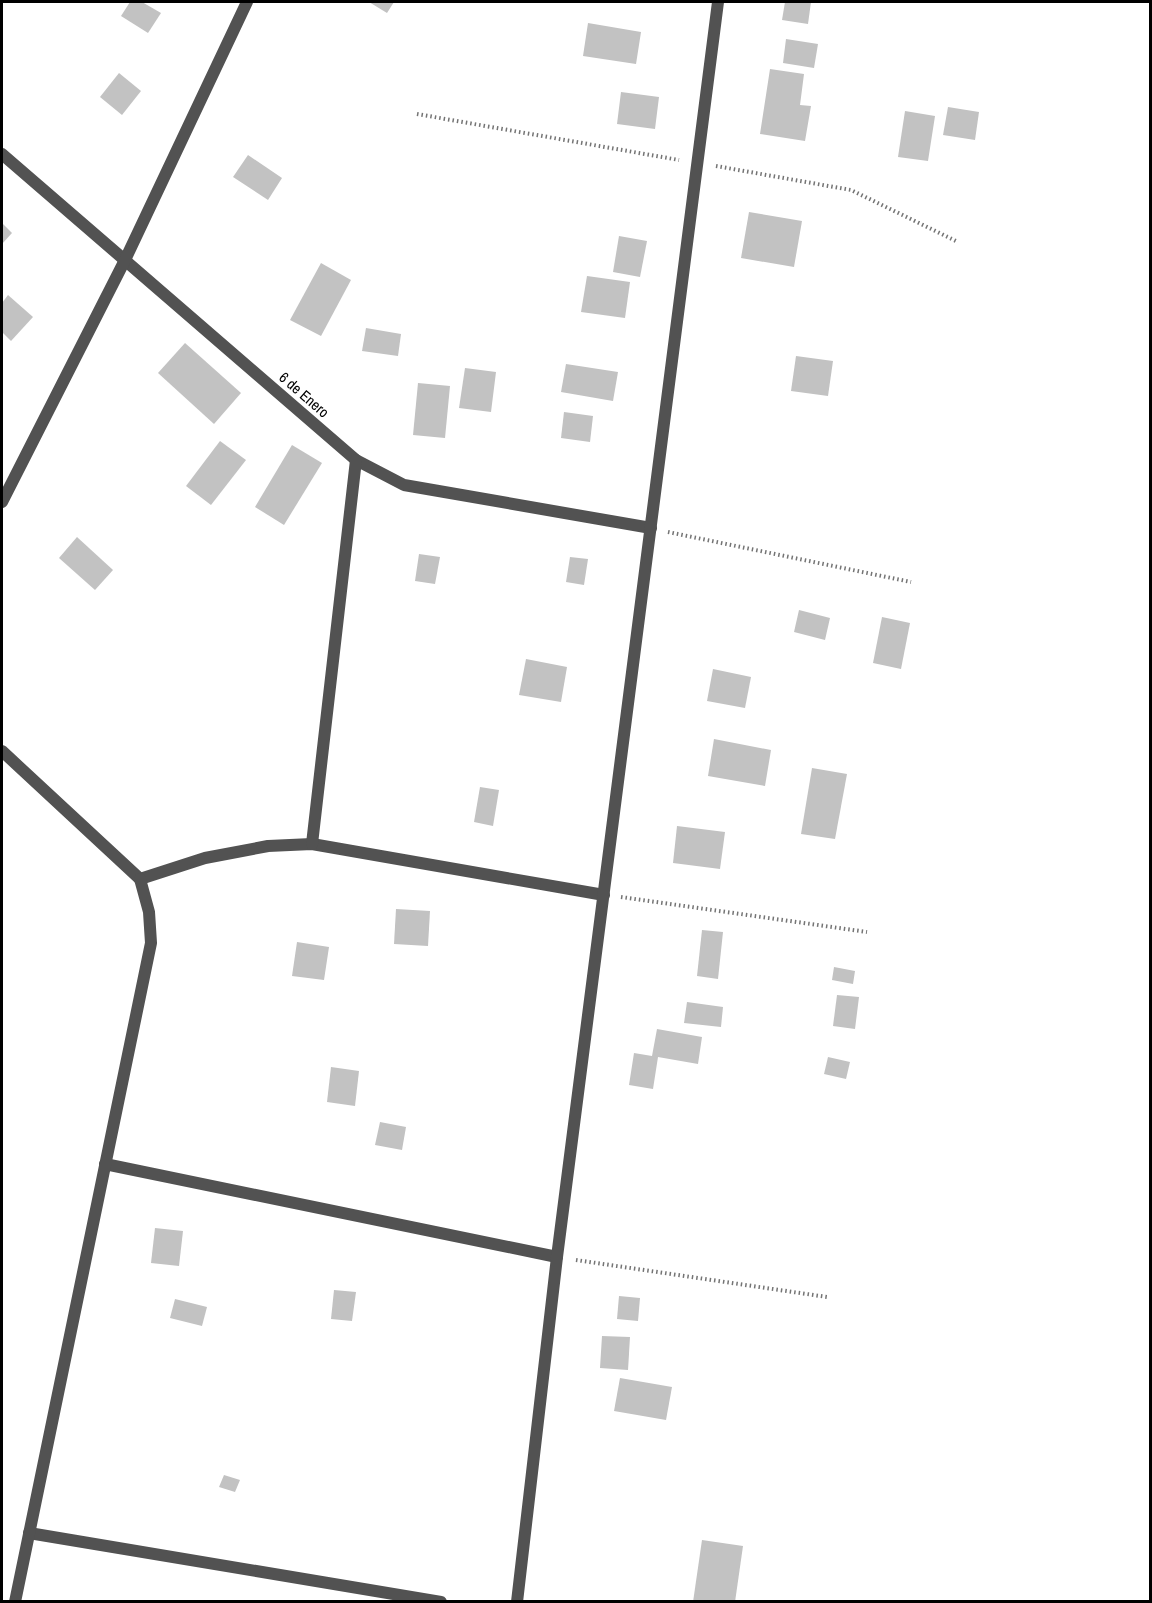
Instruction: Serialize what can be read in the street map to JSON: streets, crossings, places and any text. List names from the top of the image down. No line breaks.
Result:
{"streets":{"street":["6 de Enero"]}}
